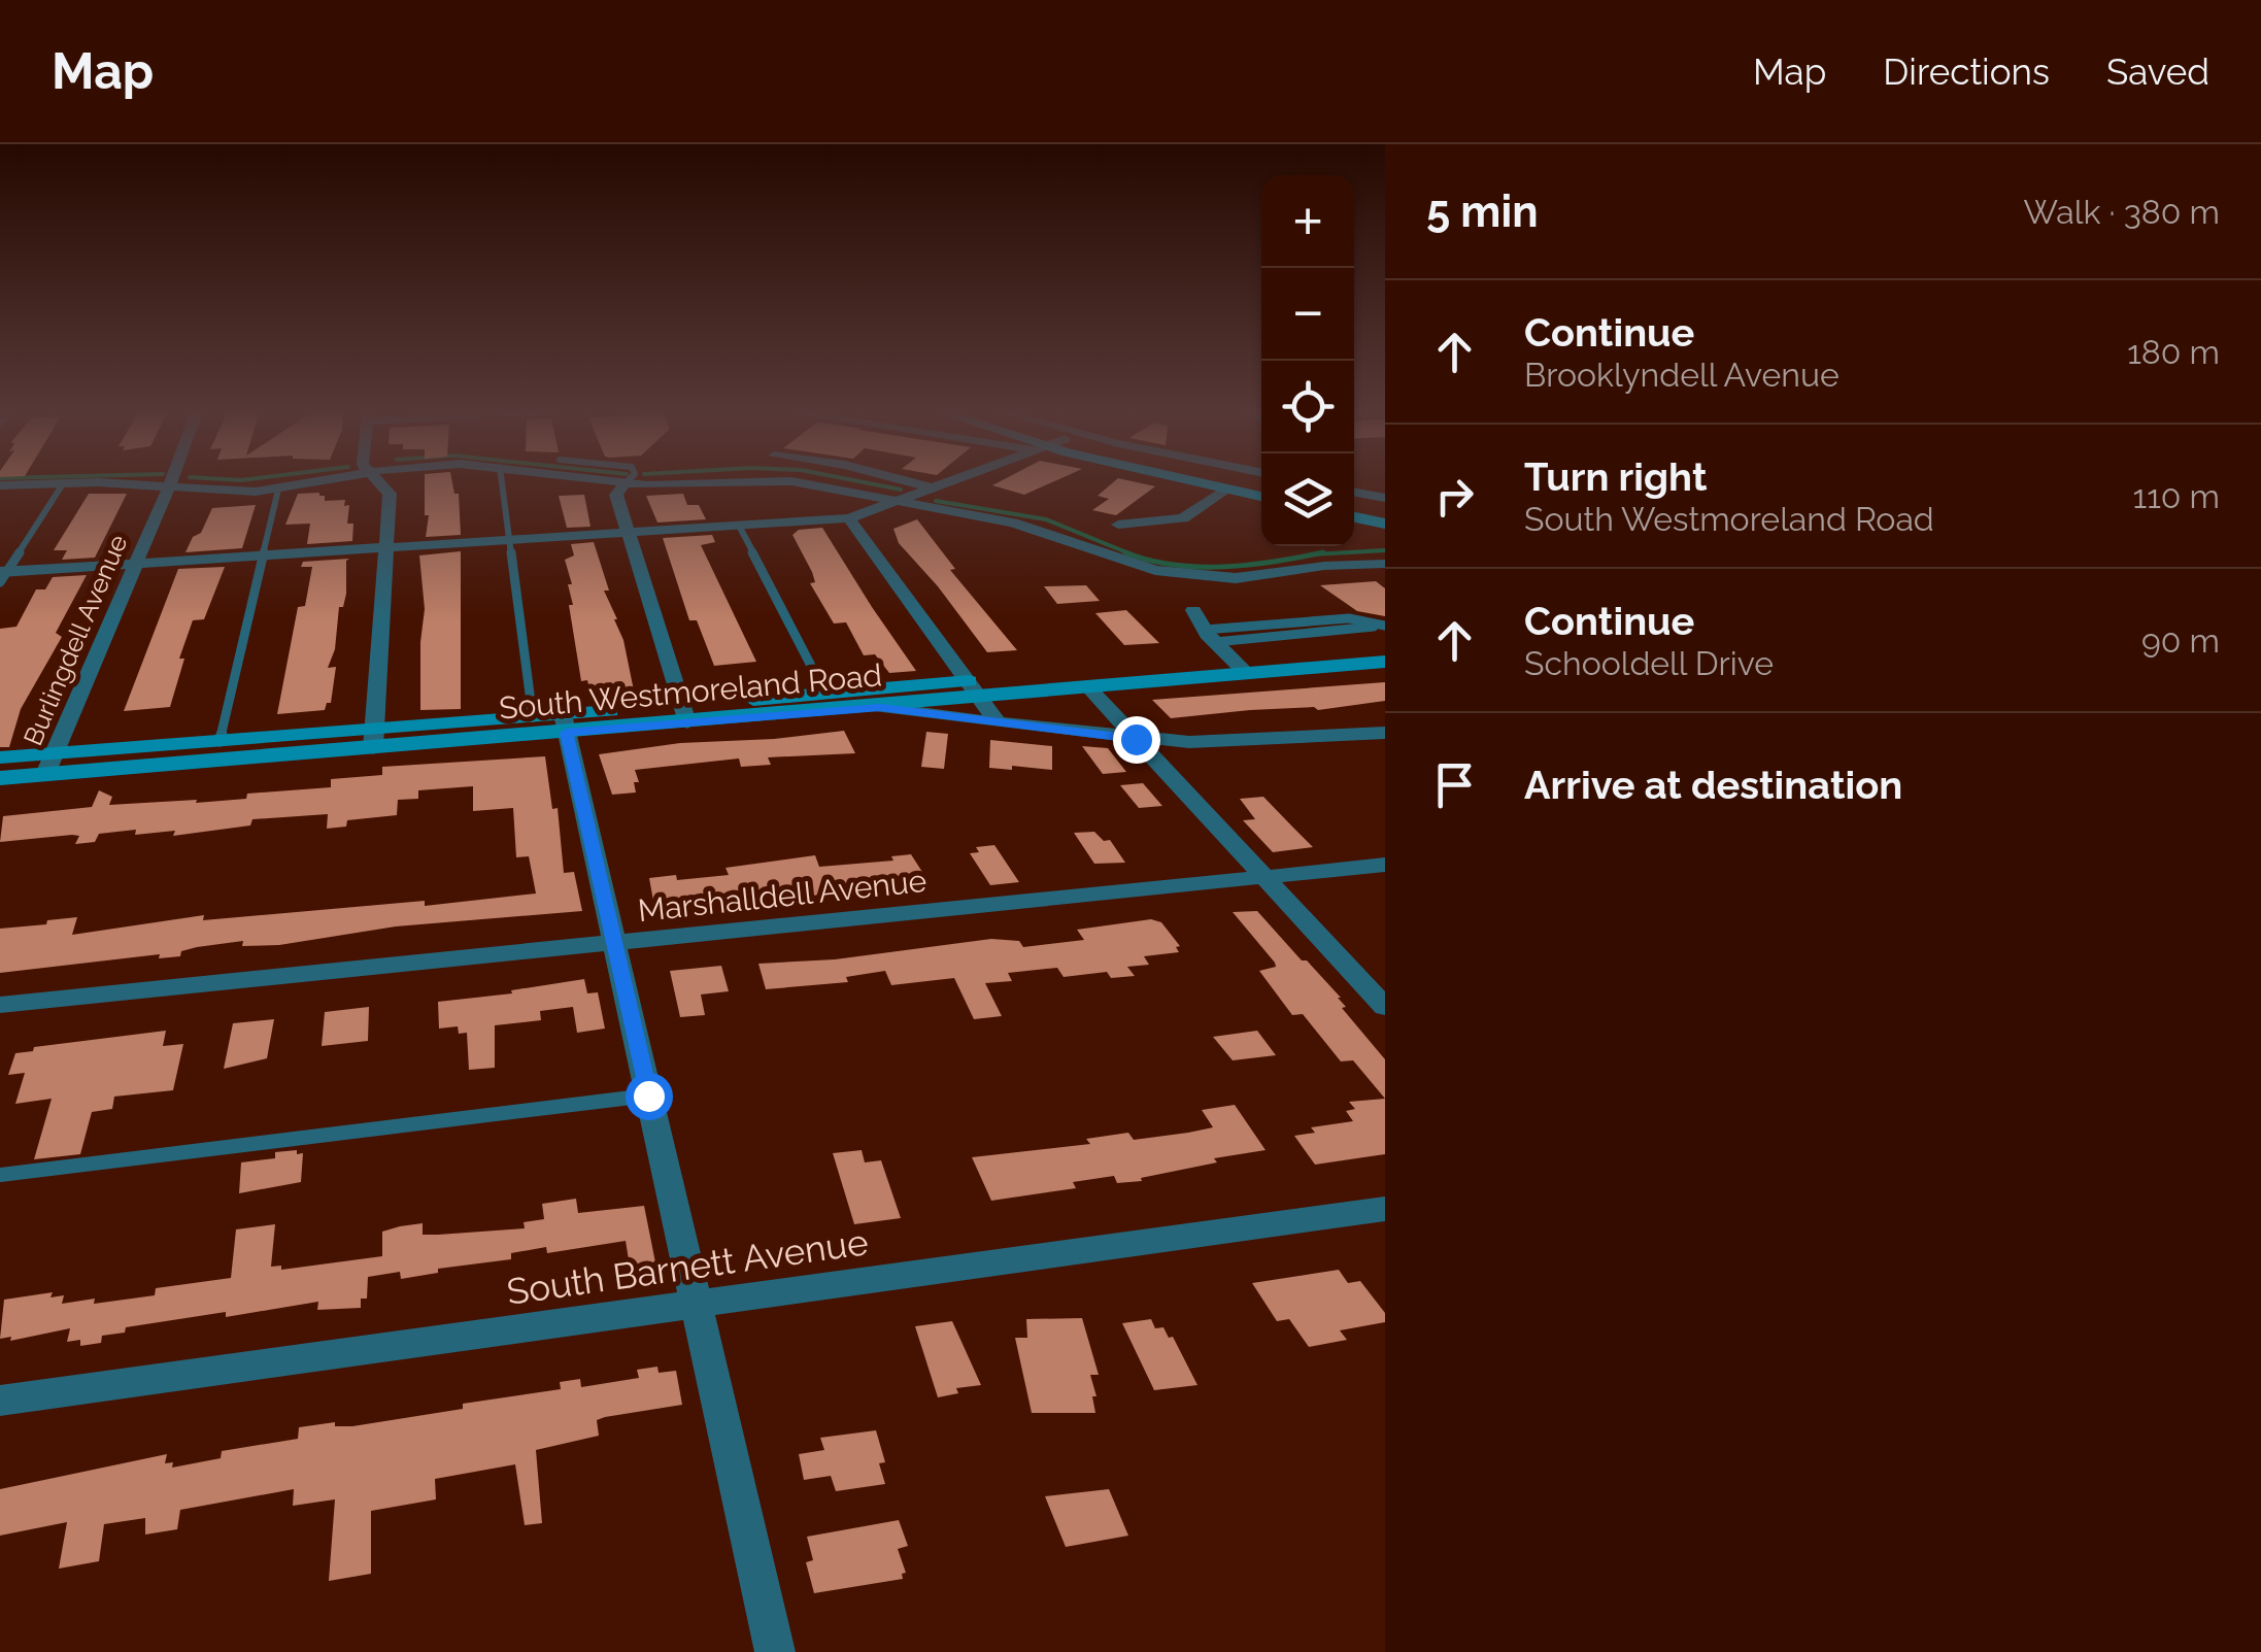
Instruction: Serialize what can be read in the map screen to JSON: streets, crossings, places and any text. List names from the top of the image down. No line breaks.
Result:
{"streets":{"main road":["South Westmoreland Road"],"street":["Burlingdell Avenue","Marshalldell Avenue","South Barnett Avenue"]},"crossings":[["Burlingdell Avenue","South Westmoreland Road"]],"page":{"header":"Map","nav":["Map","Directions","Saved"],"heading":["5 min","Walk · 380 m"],"map_buttons":["+","−"],"list":[["Continue","Brooklyndell Avenue","180 m"],["Turn right","South Westmoreland Road","110 m"],["Continue","Schooldell Drive","90 m"],"Arrive at destination"]}}
